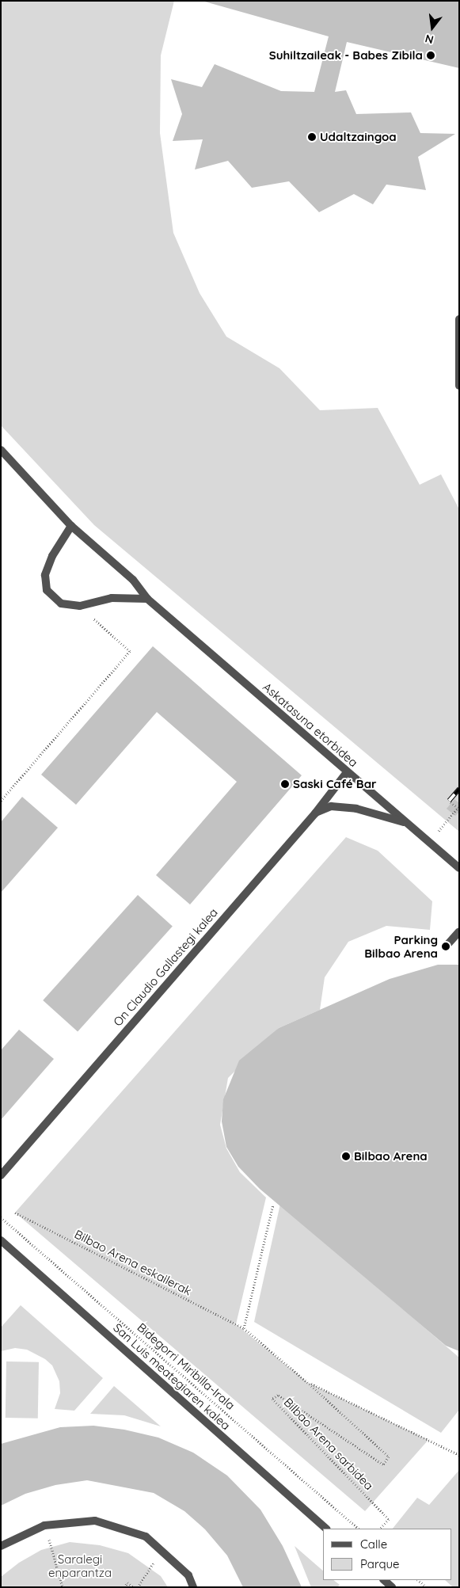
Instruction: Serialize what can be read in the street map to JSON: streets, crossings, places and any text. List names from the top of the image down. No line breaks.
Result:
{"streets":{"street":["Askatasuna etorbidea","On Claudio Gallastegi kalea","San Luis meategiaren kalea"],"path":["Bilbao Arena eskailerak","Bidegorri Miribilla-Irala","Bilbao Arena sarbidea"]},"crossings":[["Askatasuna etorbidea","On Claudio Gallastegi kalea"],["Bilbao Arena eskailerak","Bilbao Arena sarbidea"]],"parks":["Saralegi enparantza"],"places":["Suhiltzaileak - Babes Zibila","Udaltzaingoa","Saski Café Bar","Parking Bilbao Arena","Bilbao Arena"],"legend":["Calle","Parque"],"north":"bottom"}
